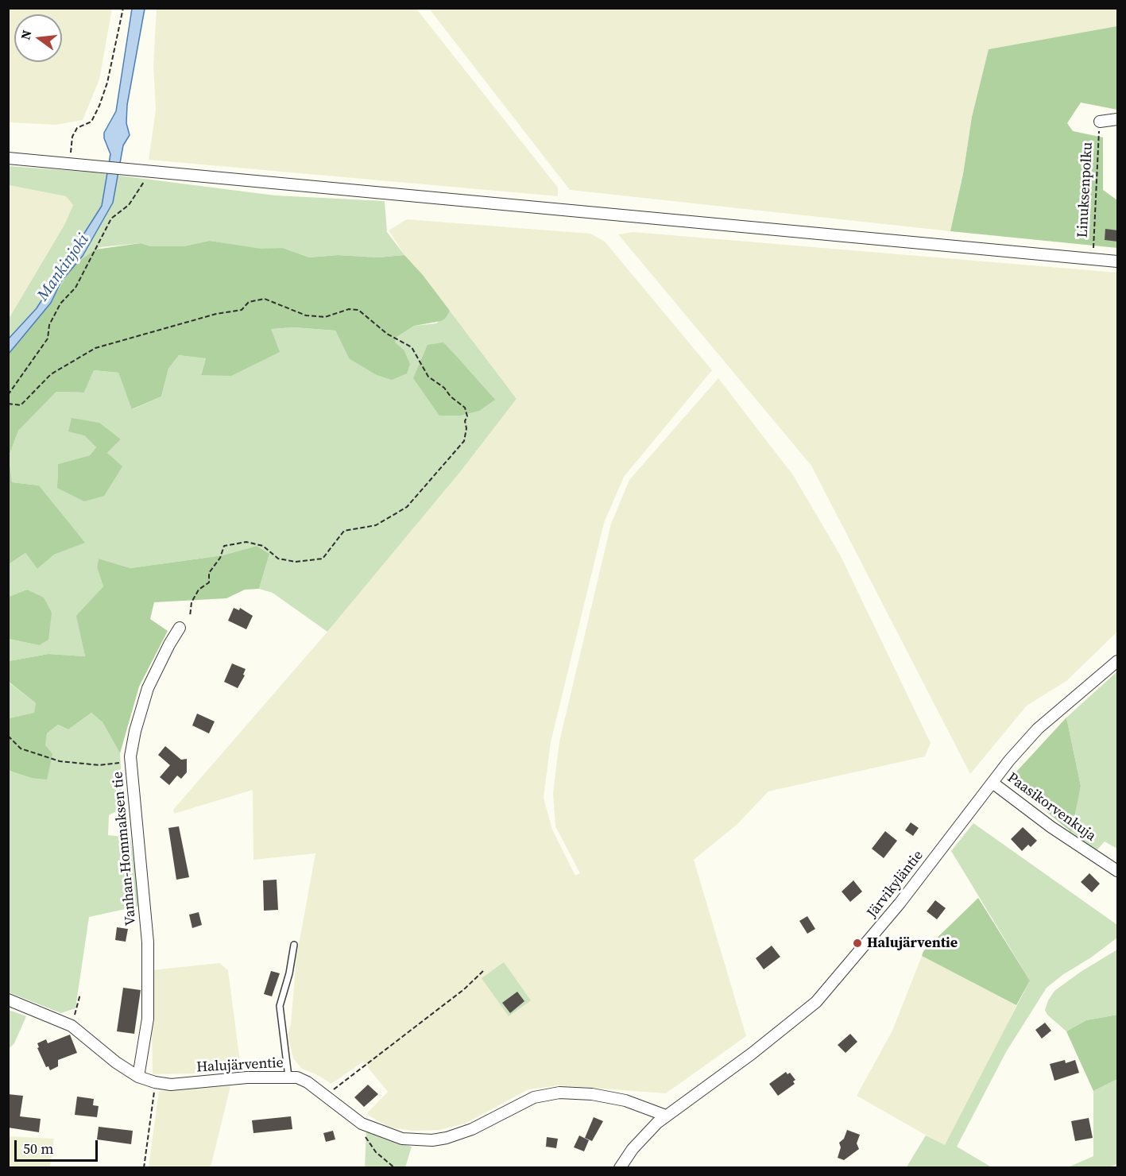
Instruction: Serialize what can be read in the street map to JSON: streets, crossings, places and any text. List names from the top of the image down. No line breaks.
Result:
{"streets":{"street":["Paasikorvenkuja","Vanhan-Hommaksen tie","Järvikyläntie","Halujärventie"],"path":["Linuksenpolku"]},"crossings":[["Paasikorvenkuja","Järvikyläntie"],["Vanhan-Hommaksen tie","Halujärventie"],["Järvikyläntie","Halujärventie"]],"water":["Mankinjoki"],"places":["Halujärventie"],"scale_bar":"50 m","north":"left"}
